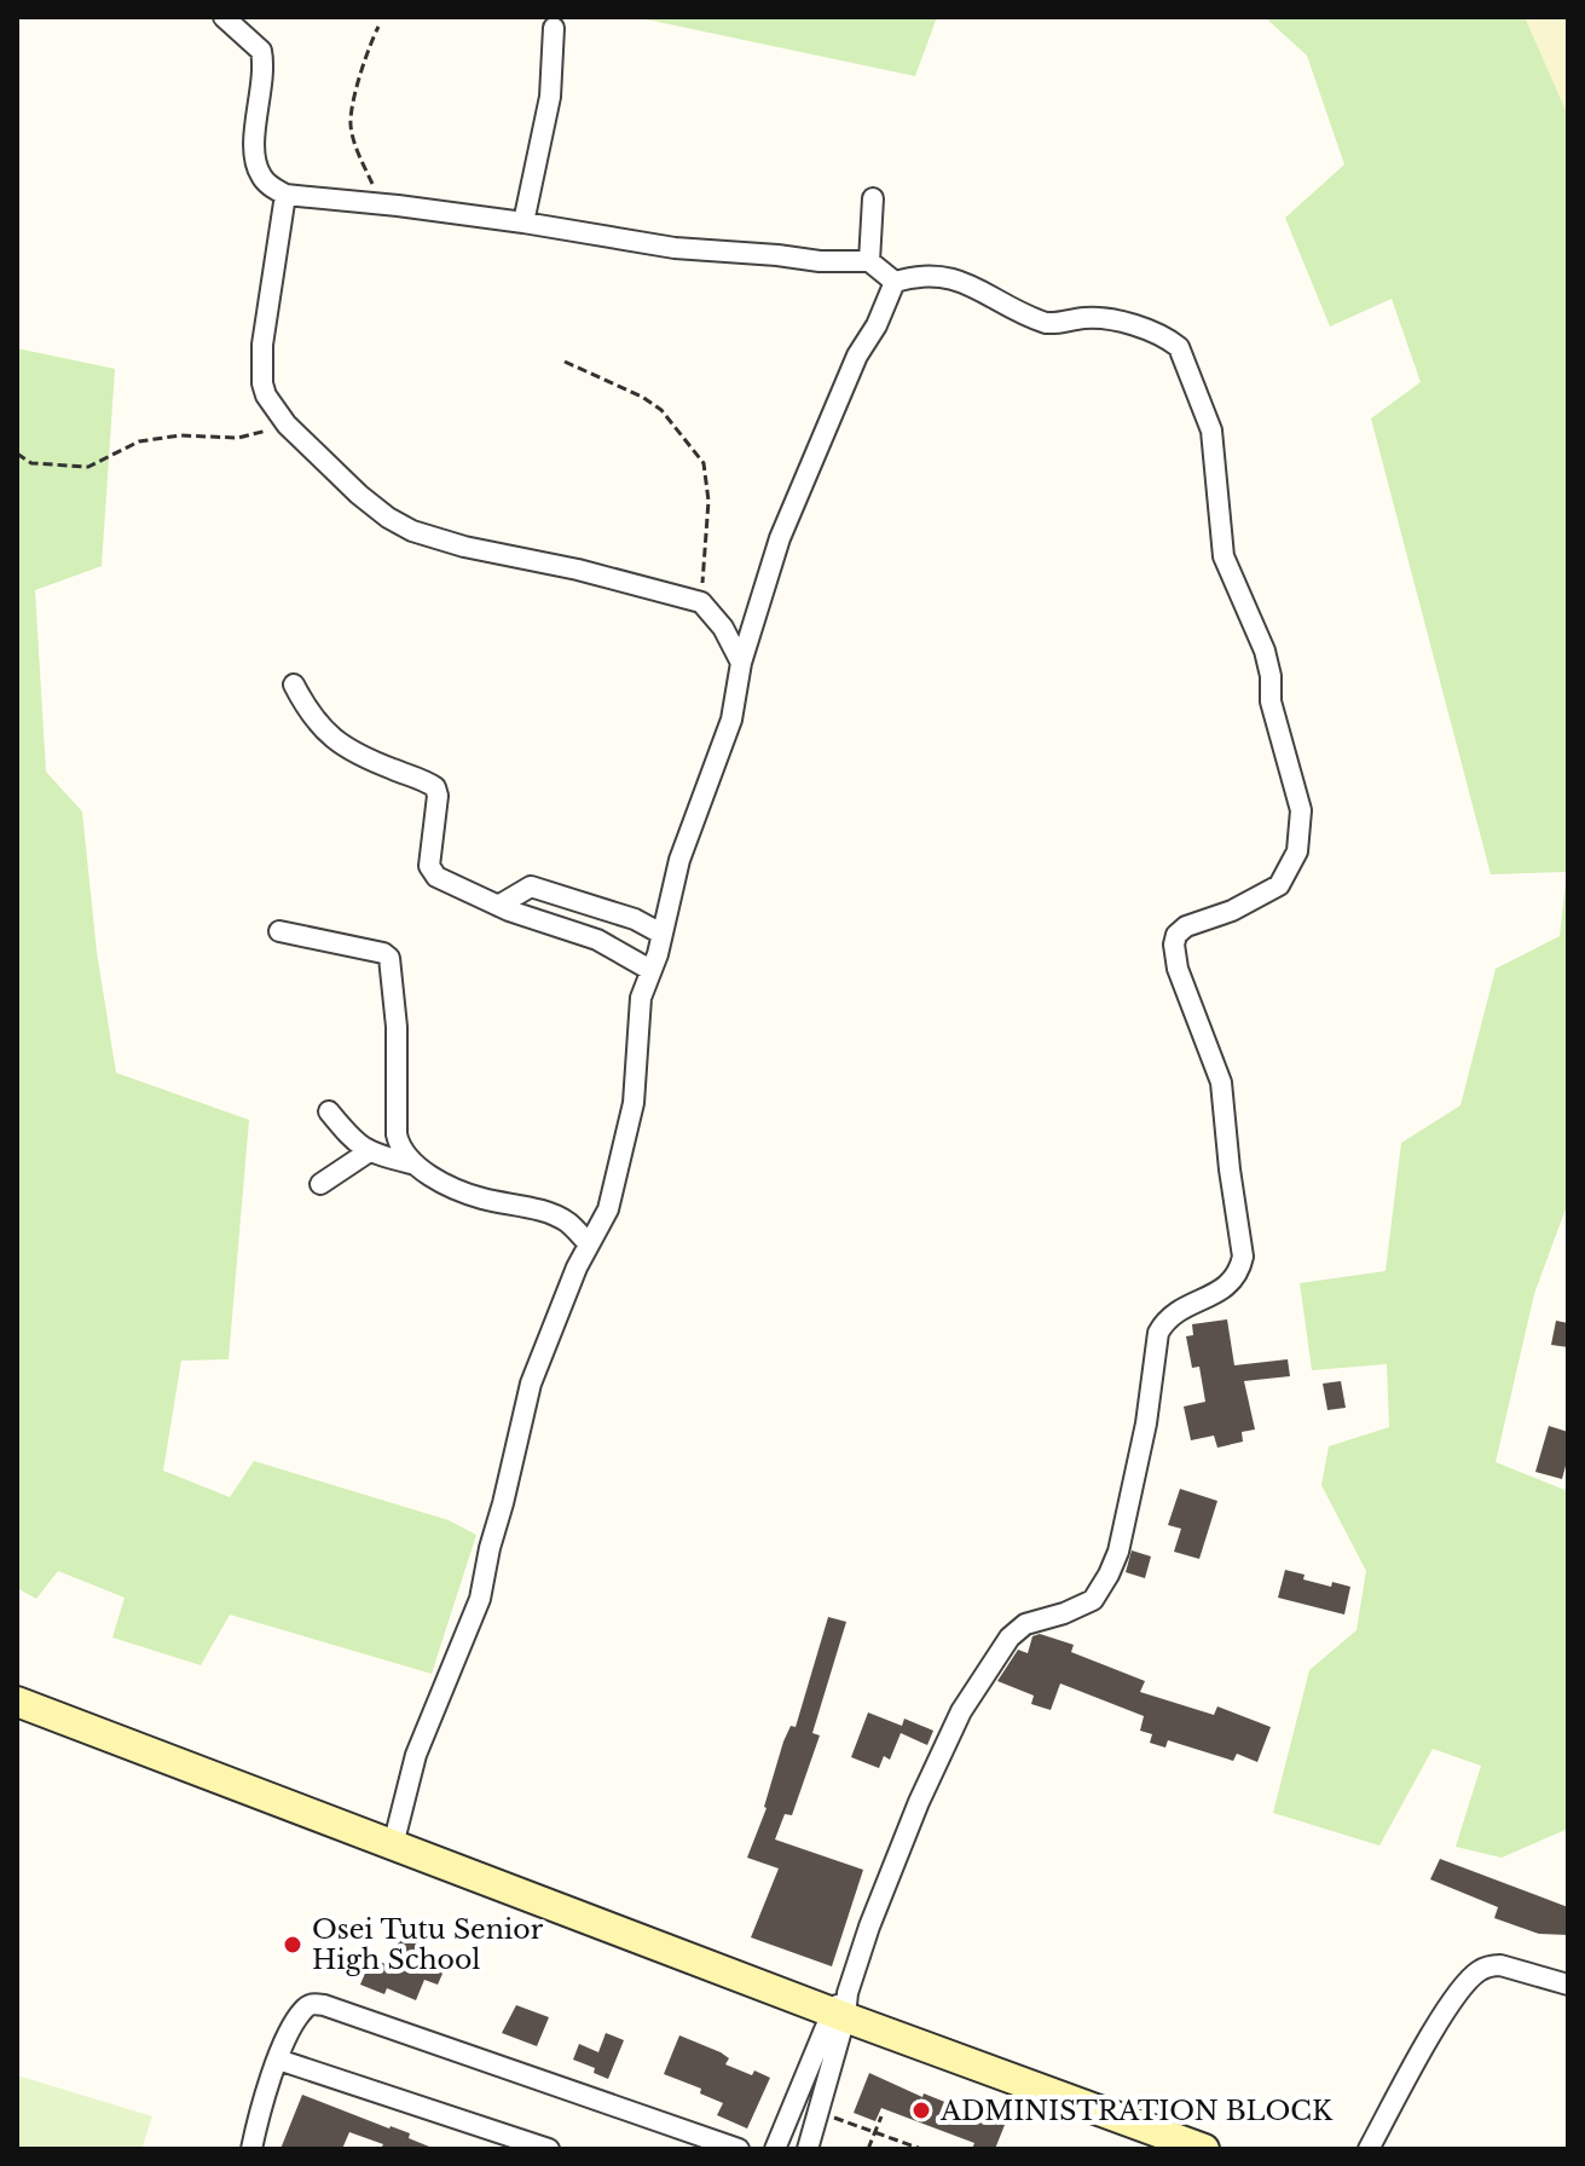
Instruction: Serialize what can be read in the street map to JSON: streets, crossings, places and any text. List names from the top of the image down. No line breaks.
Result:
{"places":["Osei Tutu Senior High School","ADMINISTRATION BLOCK"]}
